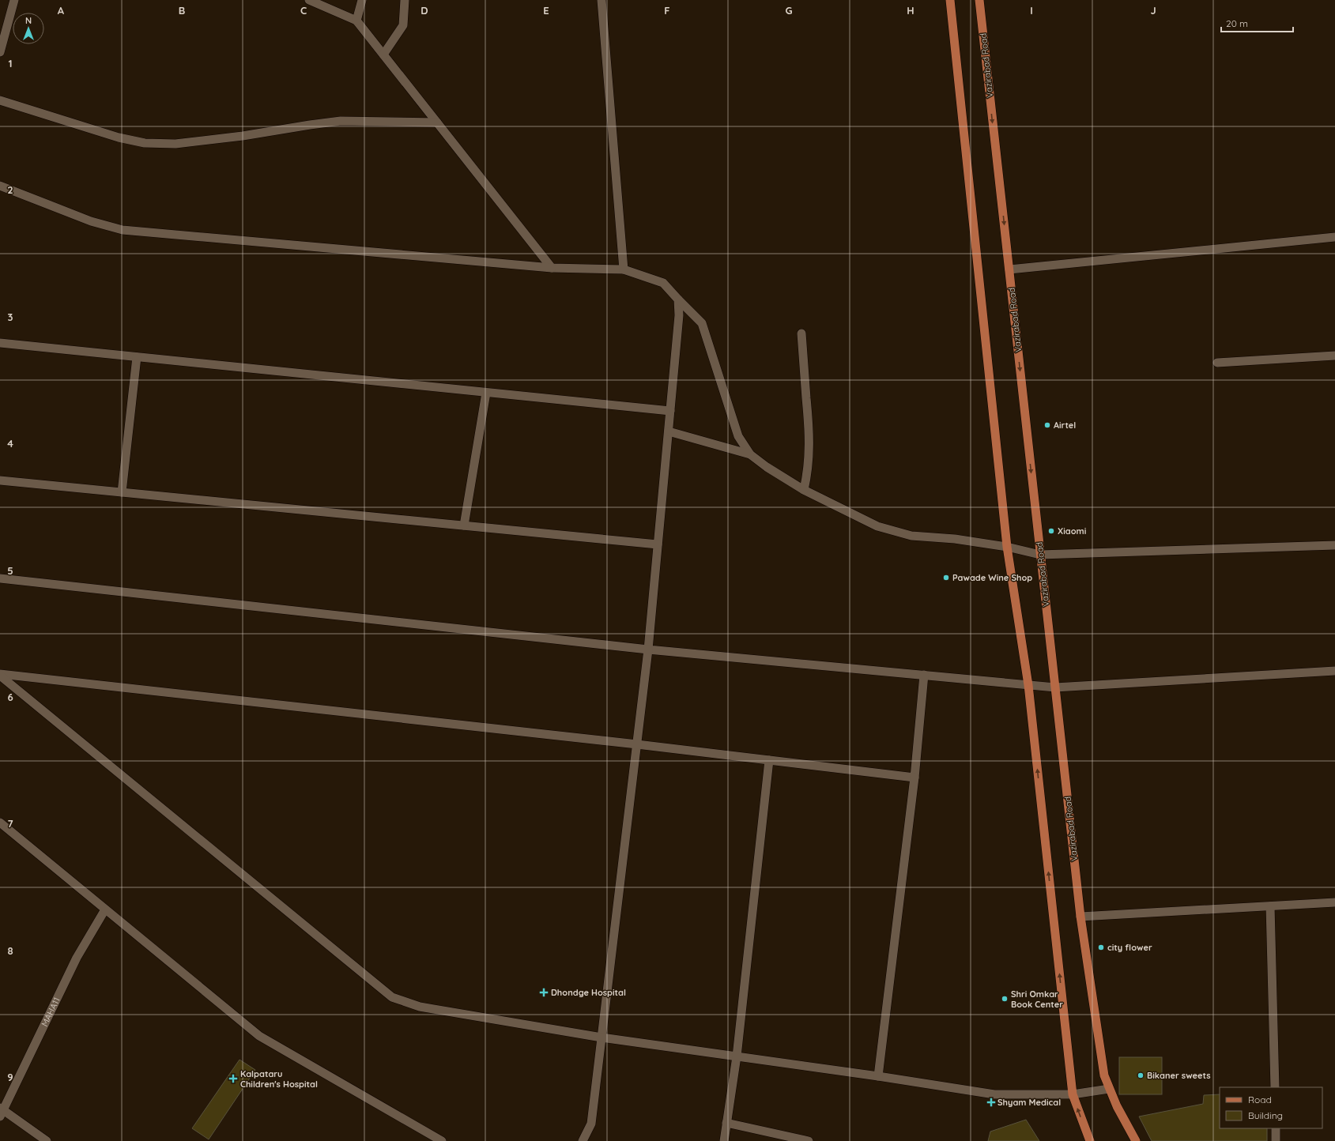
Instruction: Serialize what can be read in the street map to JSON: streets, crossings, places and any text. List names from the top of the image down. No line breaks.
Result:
{"streets":{"main road":["Vazirabad Road"],"street":["MAHA11"]},"places":{"other":["Airtel","Xiaomi","Pawade Wine Shop","city flower","Shri Omkar Book Center","Bikaner sweets"],"health":["Dhondge Hospital","Kalpataru Children's Hospital","Shyam Medical"]},"legend":["Road","Building"],"scale_bar":"20 m","north":"top","grid":{"columns":["A","B","C","D","E","F","G","H","I","J"],"rows":["1","2","3","4","5","6","7","8","9"]}}
